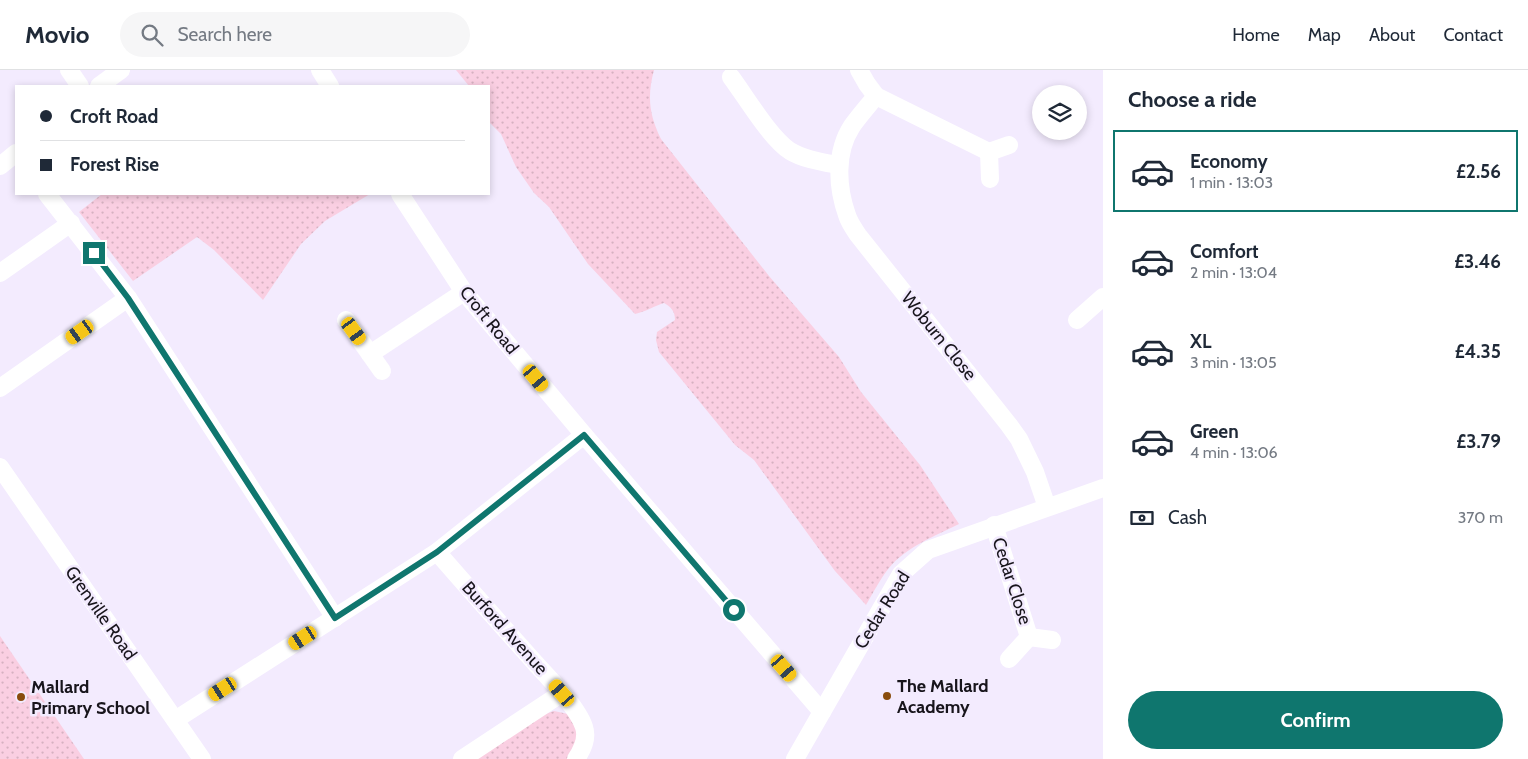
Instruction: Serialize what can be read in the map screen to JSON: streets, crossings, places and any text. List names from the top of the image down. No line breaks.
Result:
{"streets":{"street":["Croft Road","Woburn Close","Cedar Close","Cedar Road","Grenville Road","Burford Avenue"]},"crossings":[["Croft Road","Cedar Road"],["Woburn Close","Cedar Road"],["Cedar Close","Cedar Road"]],"places":["The Mallard Academy","Mallard Primary School"],"page":{"header":"Movio","search":"Search here","nav":["Home","Map","About","Contact"],"heading":"Choose a ride","banner":["Croft Road","Forest Rise"],"list":[{"name":"Economy","note":"1 min · 13:03","value":"£2.56"},{"name":"Comfort","note":"2 min · 13:04","value":"£3.46"},{"name":"XL","note":"3 min · 13:05","value":"£4.35"},{"name":"Green","note":"4 min · 13:06","value":"£3.79"}],"pay":["Cash","370 m"],"buttons":"Confirm"}}
